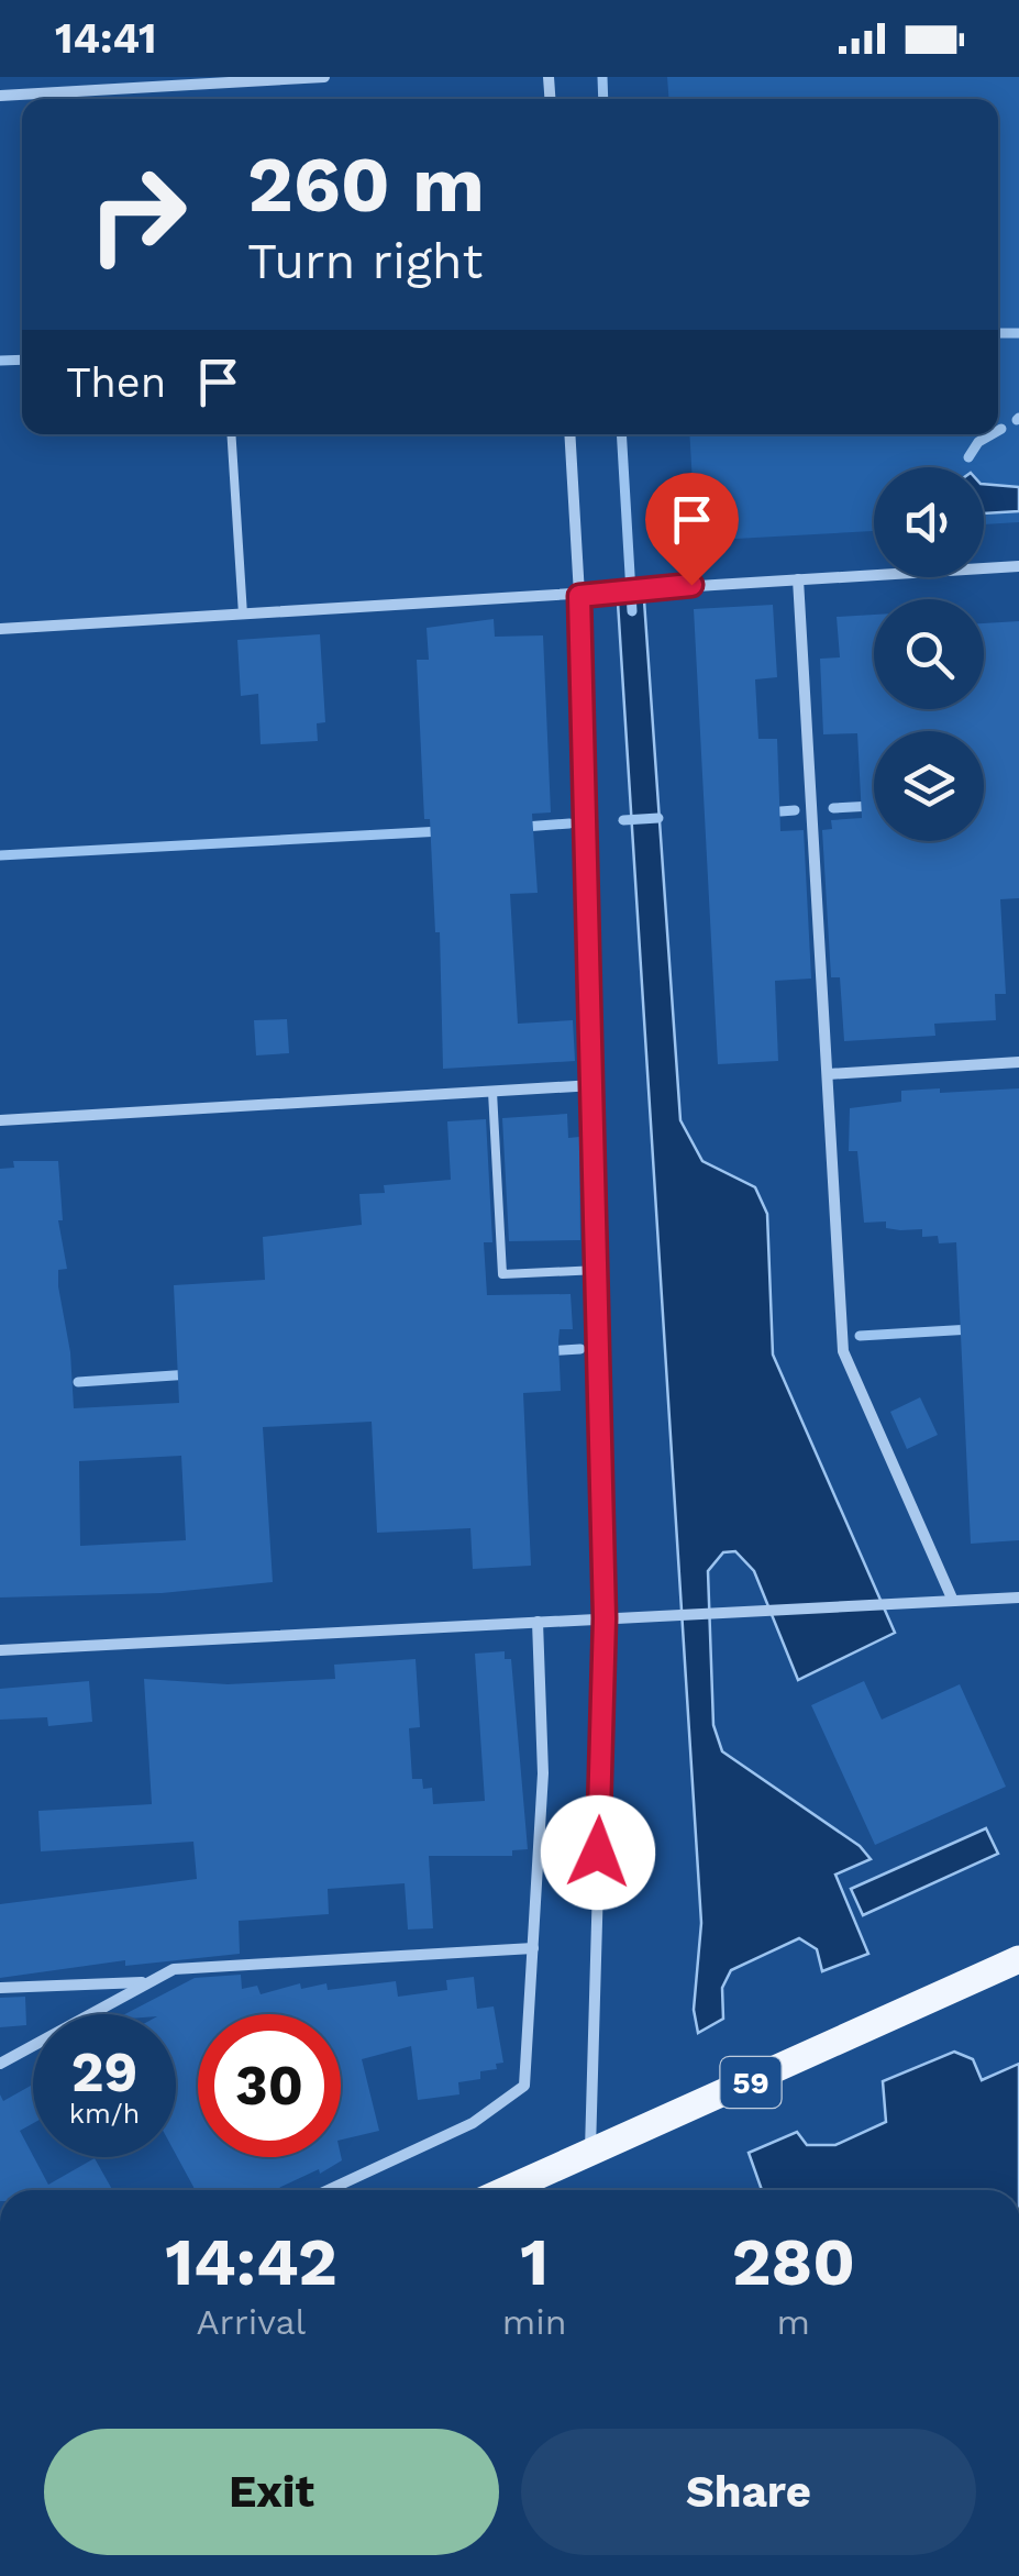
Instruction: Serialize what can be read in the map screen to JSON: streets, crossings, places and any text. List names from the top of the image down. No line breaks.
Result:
{"streets":{"main road":["59"]},"page":{"status":"14:41","turn":["260 m","Turn right"],"then":"Then","speed":"29 km/h","limit":"30","eta":["14:42","Arrival","1","min","280","m"],"buttons":["Exit","Share"]}}
